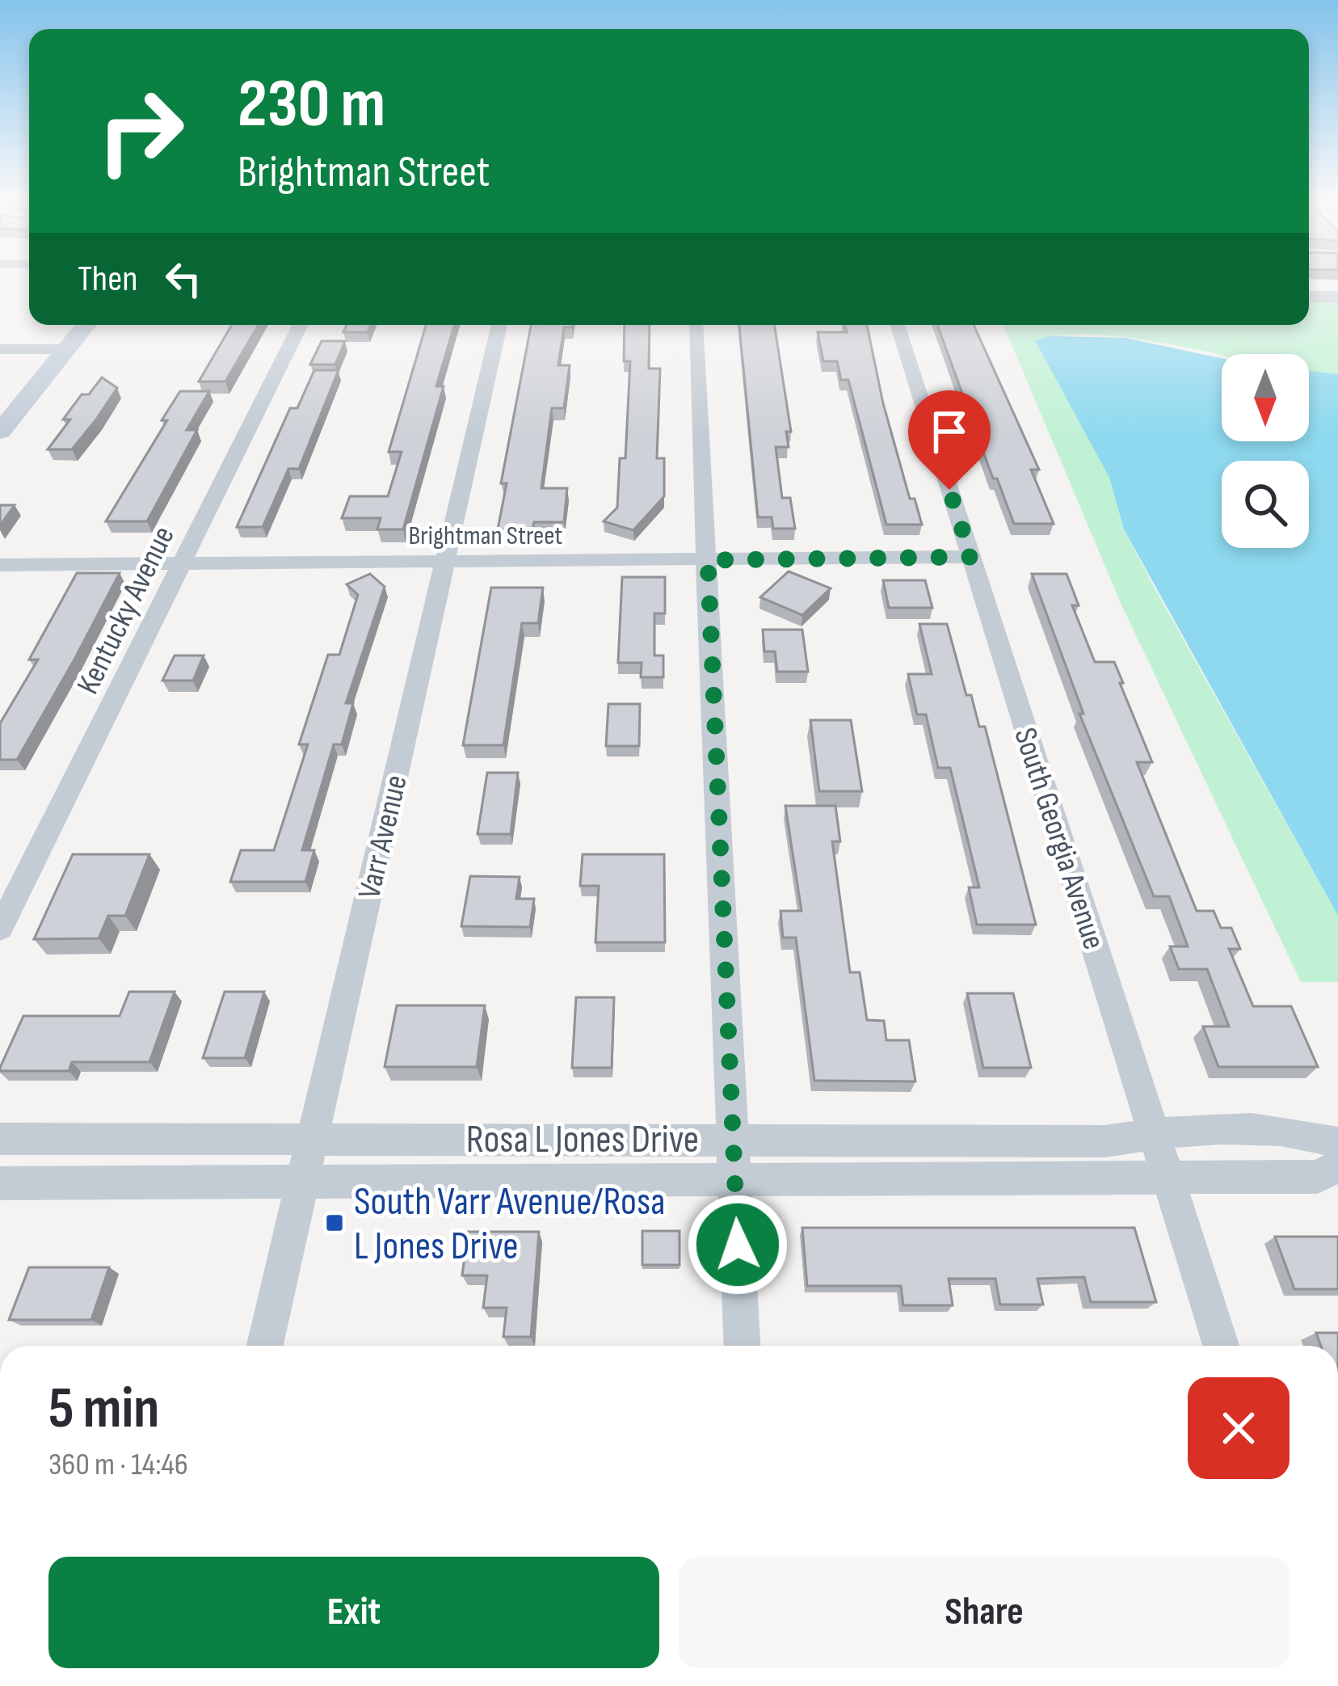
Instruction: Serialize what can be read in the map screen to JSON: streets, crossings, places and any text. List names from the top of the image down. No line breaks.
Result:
{"streets":{"street":["Brightman Street","Kentucky Avenue","Varr Avenue","South Georgia Avenue","Rosa L Jones Drive"]},"crossings":[["Brightman Street","Kentucky Avenue"],["Brightman Street","Varr Avenue"],["Brightman Street","South Georgia Avenue"],["Varr Avenue","Rosa L Jones Drive"],["South Georgia Avenue","Rosa L Jones Drive"]],"places":{"transit":["South Varr Avenue/Rosa L Jones Drive"]},"north":"bottom","page":{"turn":["230 m","Brightman Street"],"then":"Then","heading":["5 min","360 m · 14:46"],"buttons":["Exit","Share"]}}
